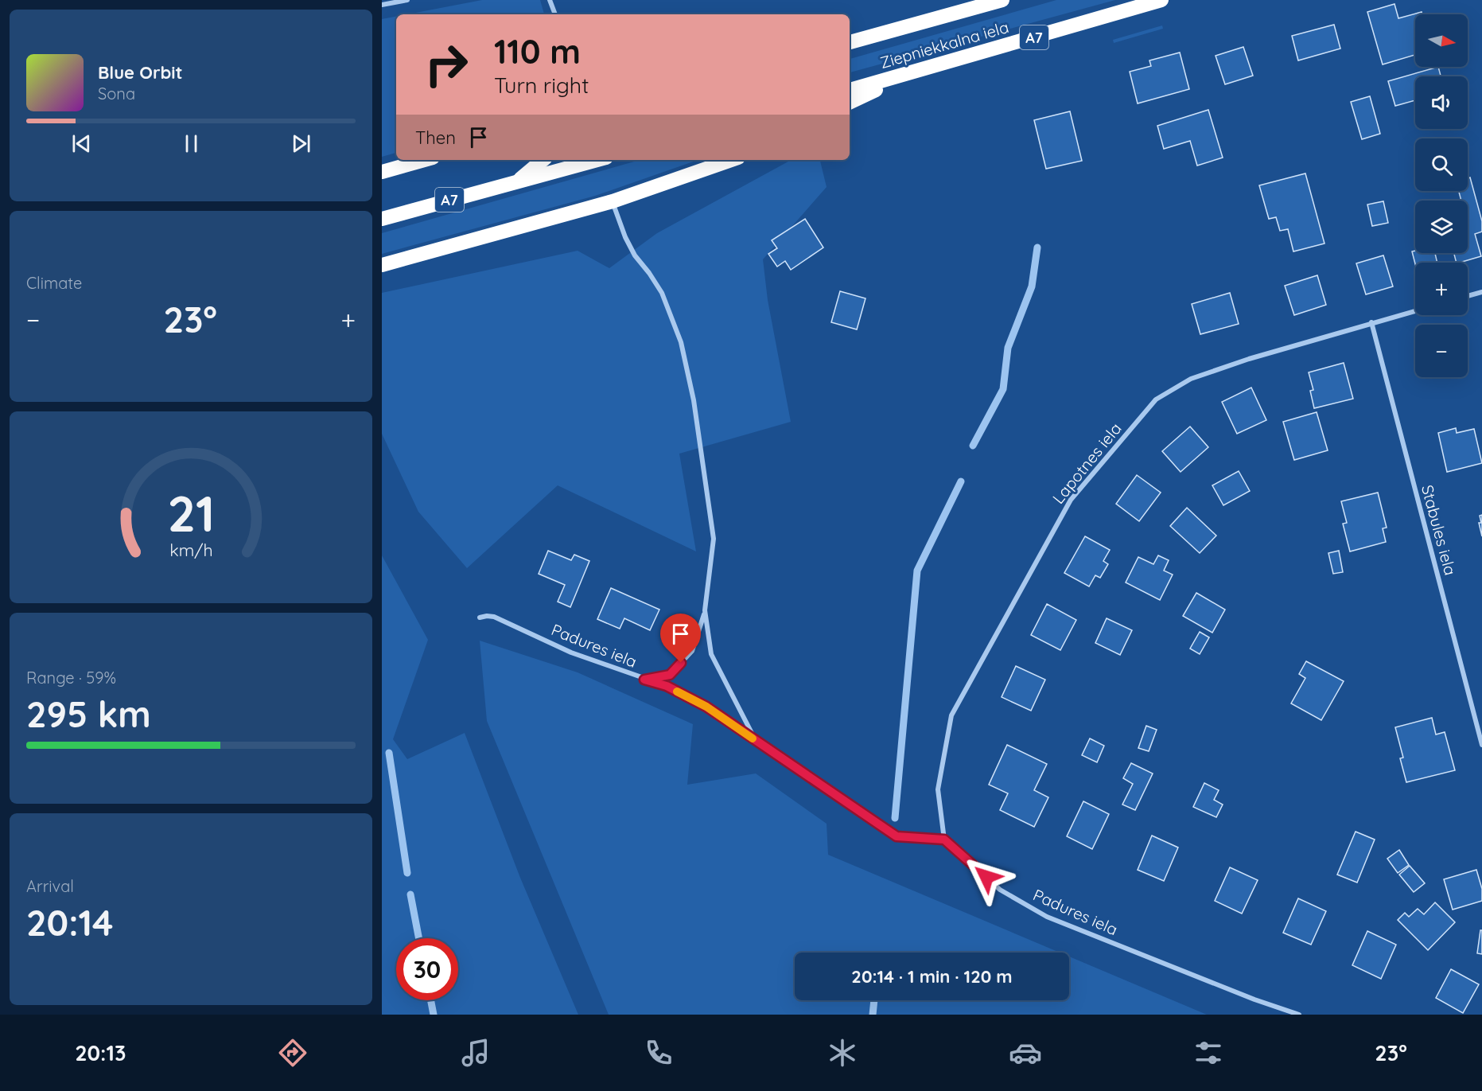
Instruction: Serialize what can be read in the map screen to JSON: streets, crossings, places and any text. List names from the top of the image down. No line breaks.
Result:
{"streets":{"highway":["A7","Ziepniekkalna iela"],"street":["Lapotnes iela","Stabules iela","Padures iela"]},"crossings":[["Lapotnes iela","Stabules iela"],["Lapotnes iela","Padures iela"]],"north":"right","page":{"map_buttons":["+","−"],"turn":["110 m","Turn right"],"song":["Blue Orbit","Sona"],"then":"Then","tile":["Climate",["Range · 59%","295 km"],["Arrival","20:14"]],"heat":["−","23°","+"],"limit":"30","trip":"20:14 · 1 min · 120 m","tabs":["20:13","23°"],"gauge":["21","km/h"]}}
